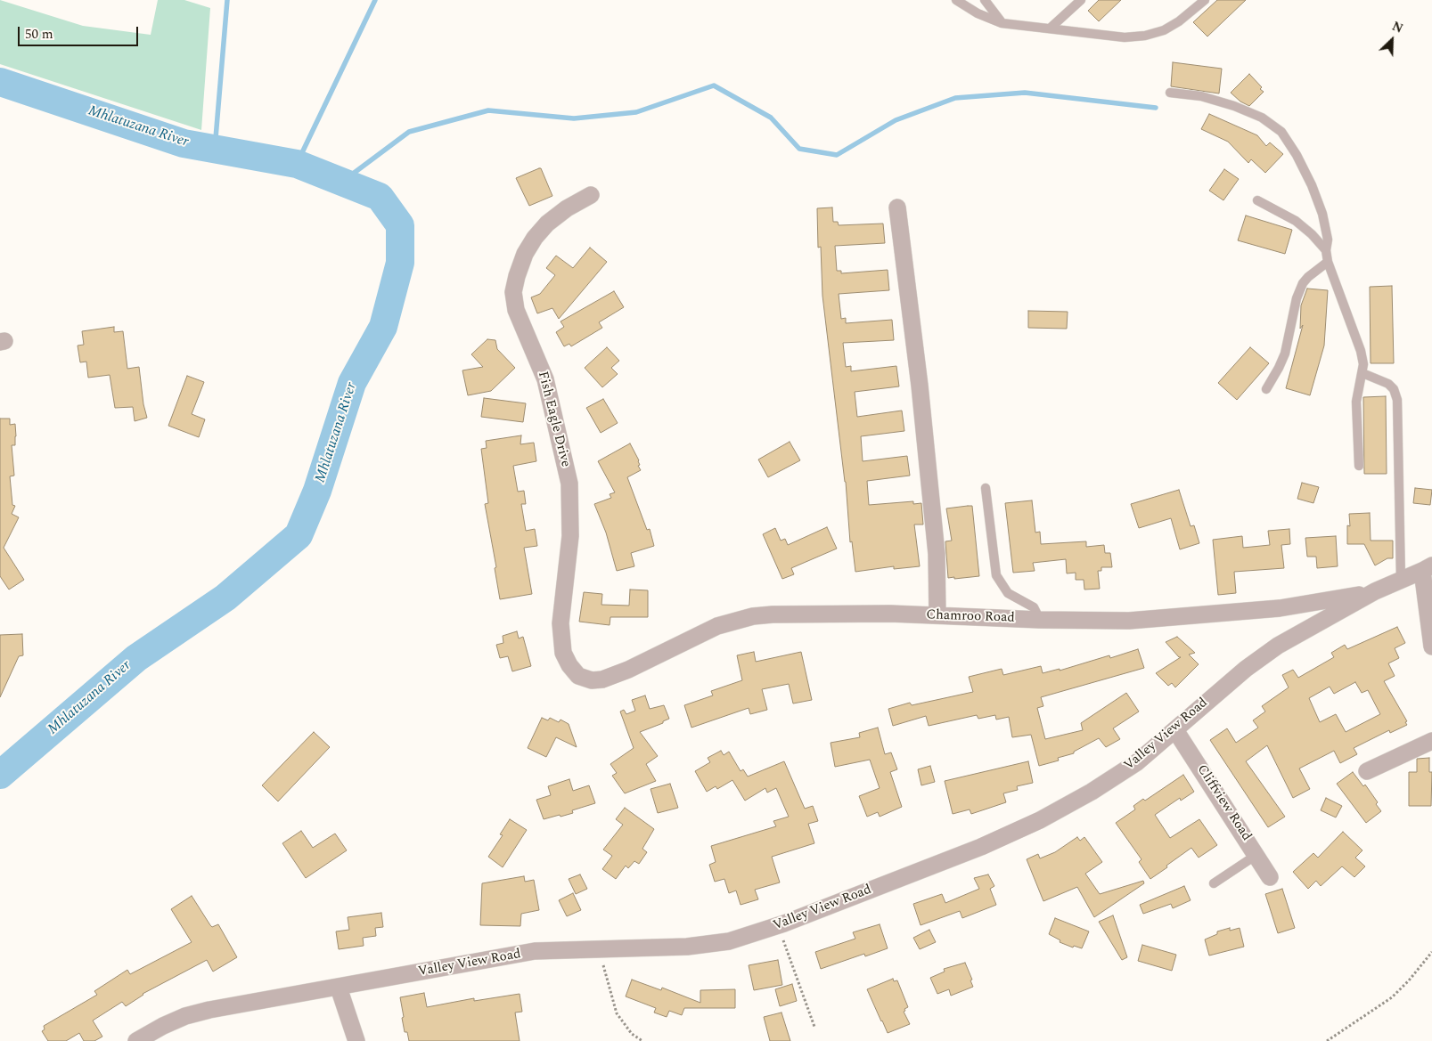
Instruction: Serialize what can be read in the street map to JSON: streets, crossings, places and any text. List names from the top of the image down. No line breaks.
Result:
{"streets":{"street":["Fish Eagle Drive","Chamroo Road","Valley View Road","Cliffview Road"]},"crossings":[["Fish Eagle Drive","Chamroo Road"],["Chamroo Road","Valley View Road"],["Valley View Road","Cliffview Road"]],"water":["Mhlatuzana River"],"scale_bar":"50 m","north":"top right"}
